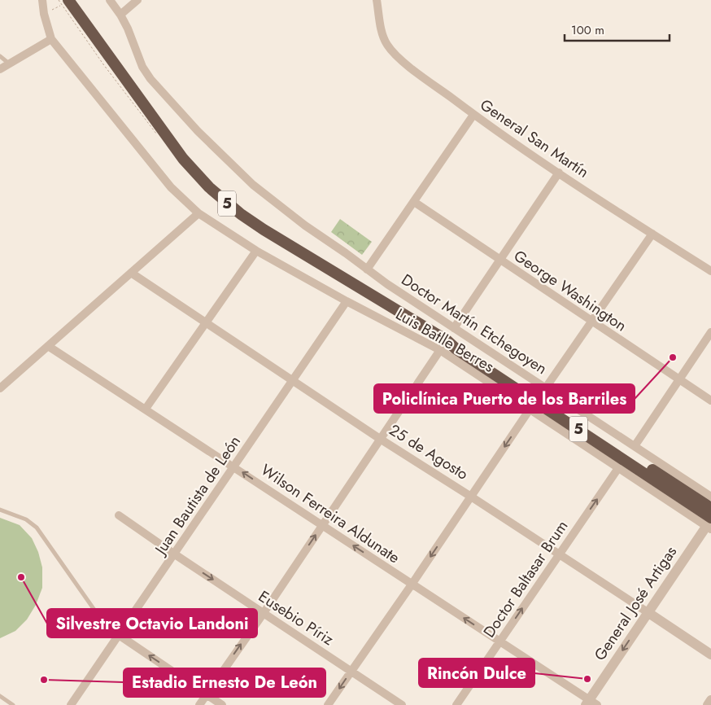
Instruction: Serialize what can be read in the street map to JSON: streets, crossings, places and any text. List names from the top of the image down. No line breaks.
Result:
{"streets":{"highway":["5"],"street":["General San Martín","George Washington","Doctor Martín Etchegoyen","Luis Batlle Berres","25 de Agosto","Juan Bautista de León","Wilson Ferreira Aldunate","Doctor Baltasar Brum","General José Artigas","Eusebio Píriz"]},"crossings":[["5","Luis Batlle Berres"],["5","General José Artigas"],["Luis Batlle Berres","Juan Bautista de León"],["Luis Batlle Berres","Doctor Baltasar Brum"],["Luis Batlle Berres","General José Artigas"],["25 de Agosto","Juan Bautista de León"],["25 de Agosto","Doctor Baltasar Brum"],["25 de Agosto","General José Artigas"],["Juan Bautista de León","Wilson Ferreira Aldunate"],["Juan Bautista de León","Eusebio Píriz"],["Wilson Ferreira Aldunate","Doctor Baltasar Brum"],["Wilson Ferreira Aldunate","General José Artigas"]],"one_way":["Wilson Ferreira Aldunate","Doctor Baltasar Brum","General José Artigas"],"places":["Policlínica Puerto de los Barriles","Silvestre Octavio Landoni","Rincón Dulce","Estadio Ernesto De León"],"scale_bar":"100 m"}
